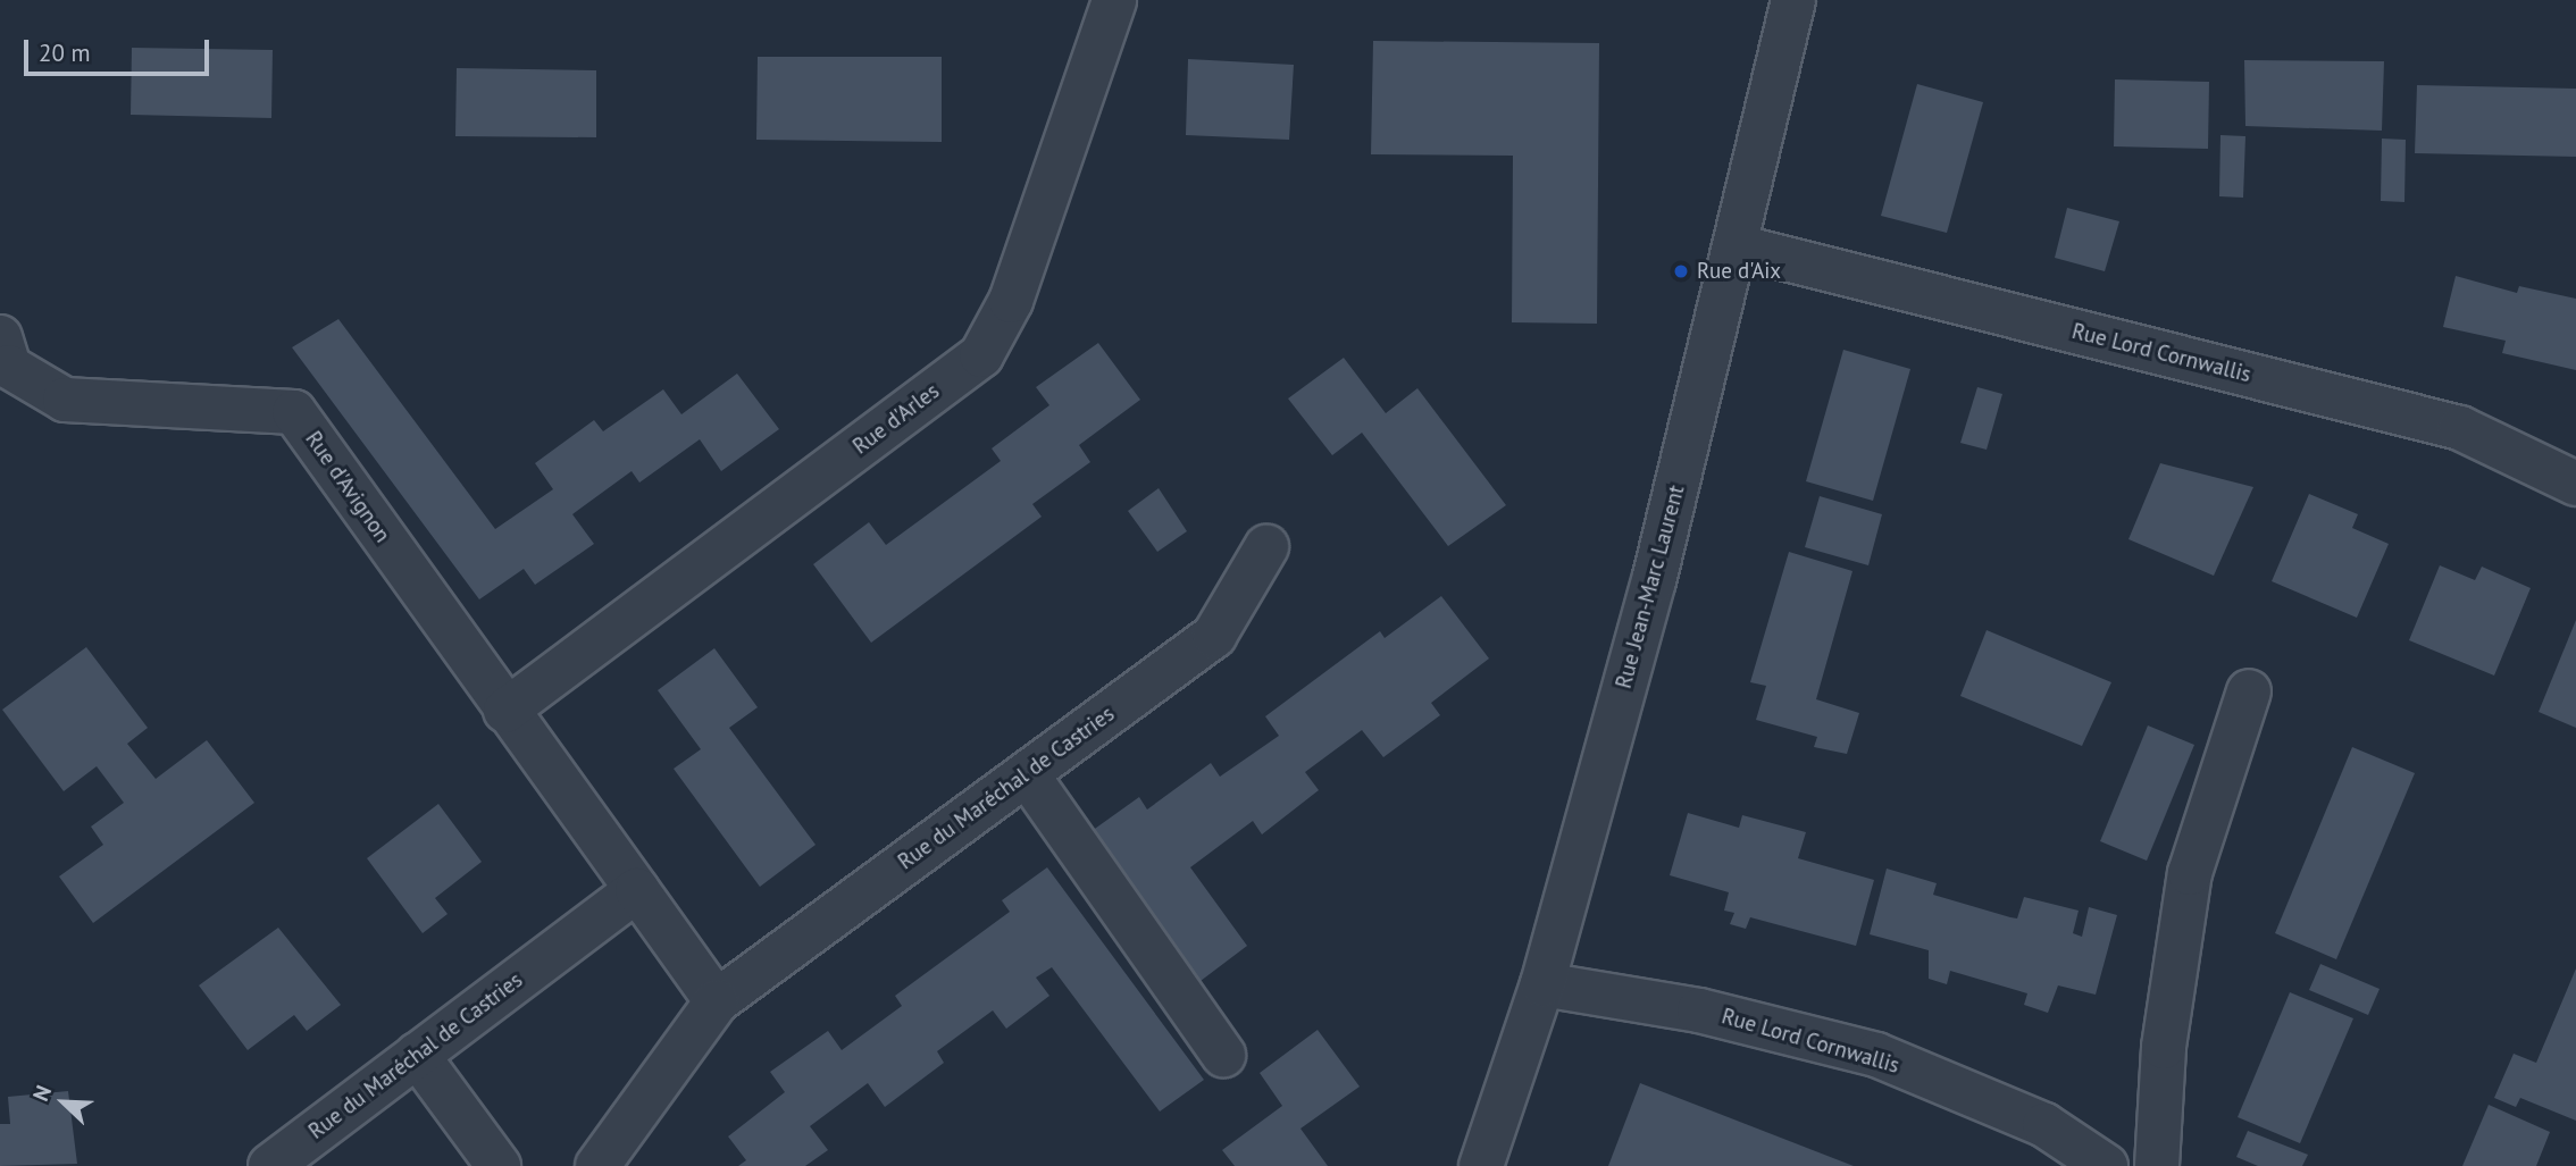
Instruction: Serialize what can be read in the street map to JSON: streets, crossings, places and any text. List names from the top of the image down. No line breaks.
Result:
{"streets":{"street":["Rue Lord Cornwallis","Rue d'Arles","Rue d'Avignon","Rue Jean-Marc Laurent","Rue du Maréchal de Castries"]},"crossings":[["Rue Lord Cornwallis","Rue Jean-Marc Laurent"],["Rue d'Arles","Rue d'Avignon"]],"places":["Rue d'Aix"],"scale_bar":"20 m","north":"top left"}
